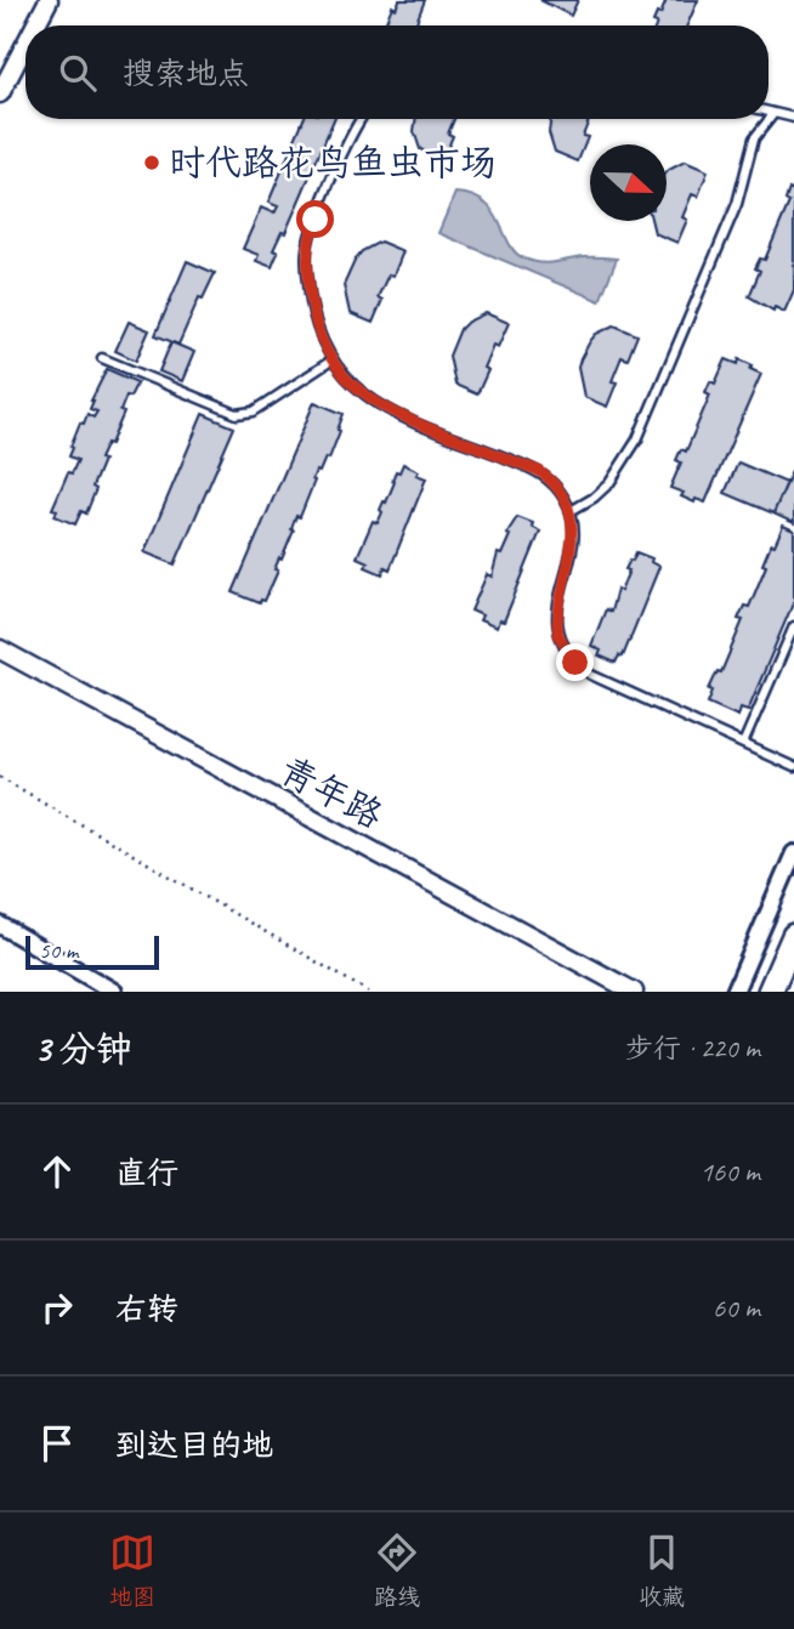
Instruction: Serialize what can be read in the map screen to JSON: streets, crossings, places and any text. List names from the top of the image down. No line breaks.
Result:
{"streets":{"street":["青年路"]},"places":["时代路花鸟鱼虫市场"],"scale_bar":"50 m","north":"right","page":{"search":"搜索地点","scale":"50 m","heading":["3 分钟","步行 · 220 m"],"list":[["直行","160 m"],["右转","60 m"],"到达目的地"],"nav":["地图","路线","收藏"]}}
